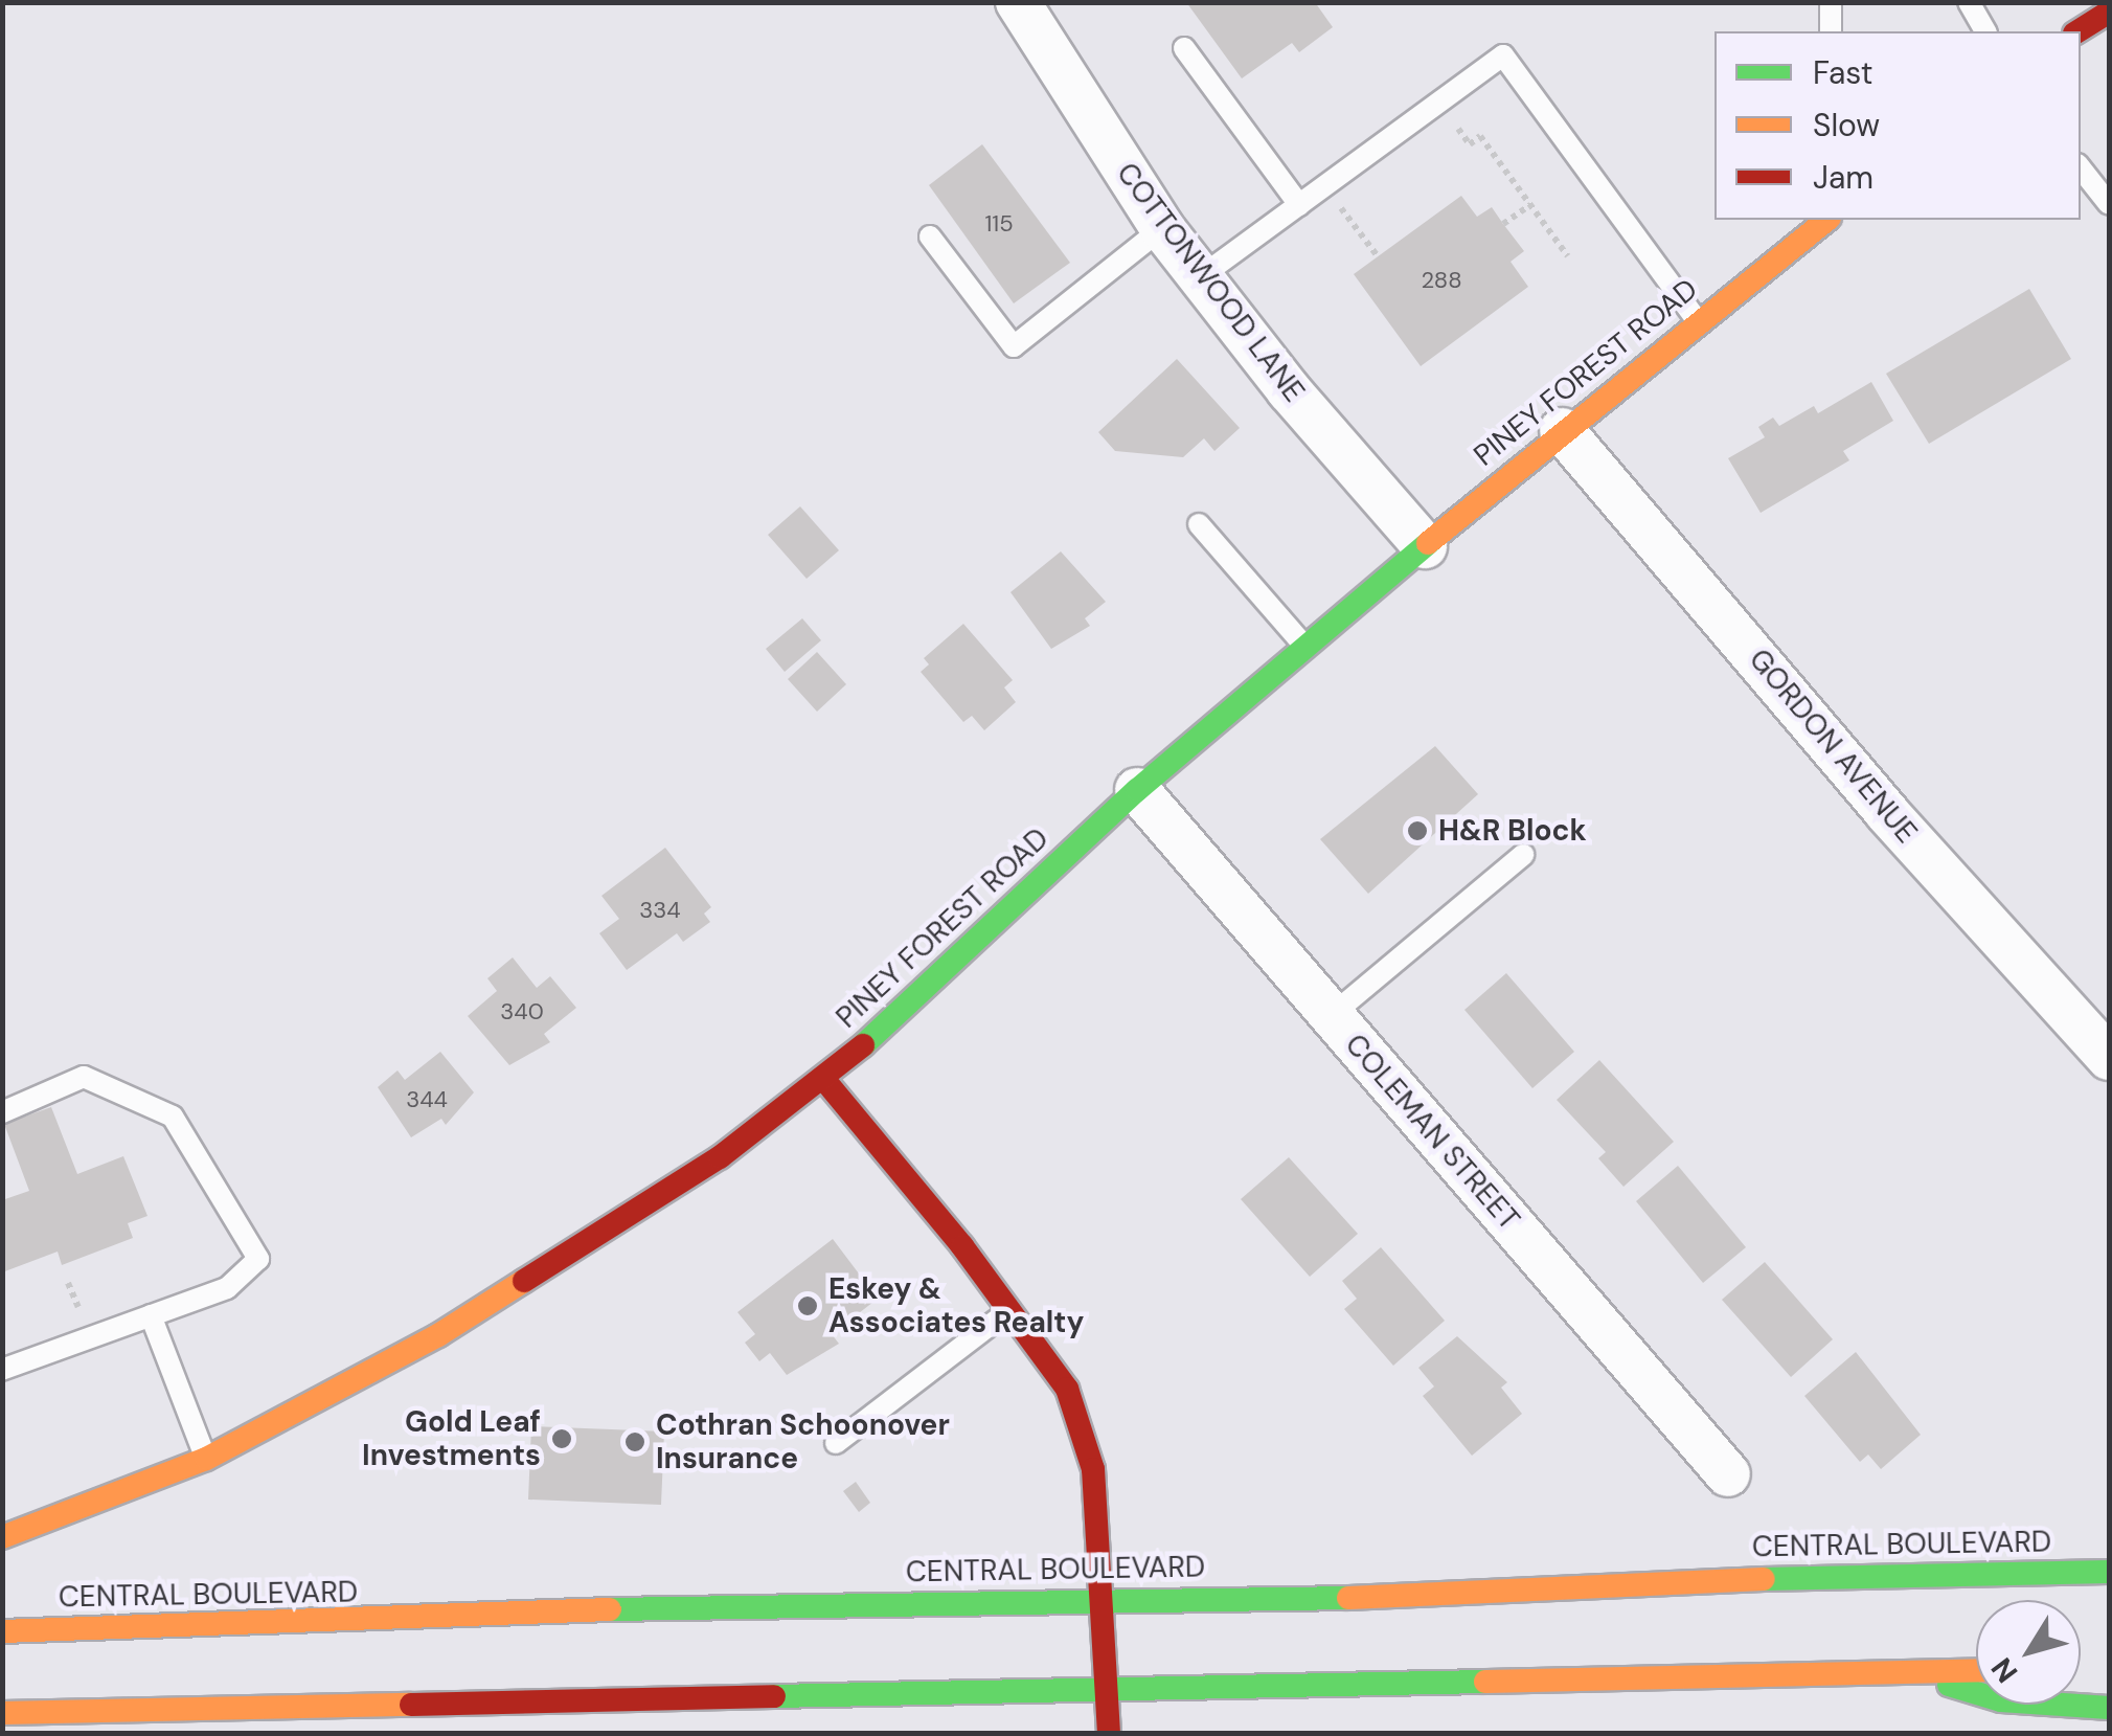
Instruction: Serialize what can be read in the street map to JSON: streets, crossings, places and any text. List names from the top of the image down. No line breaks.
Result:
{"streets":{"main road":["PINEY FOREST ROAD","CENTRAL BOULEVARD"],"street":["COTTONWOOD LANE","GORDON AVENUE","COLEMAN STREET"]},"crossings":[["COTTONWOOD LANE","PINEY FOREST ROAD"],["PINEY FOREST ROAD","GORDON AVENUE"],["PINEY FOREST ROAD","COLEMAN STREET"]],"places":["H&R Block","Eskey & Associates Realty","Gold Leaf Investments","Cothran Schoonover Insurance"],"house_numbers":["115","288","334","340","344"],"legend":["Fast","Slow","Jam"],"north":"bottom left"}
